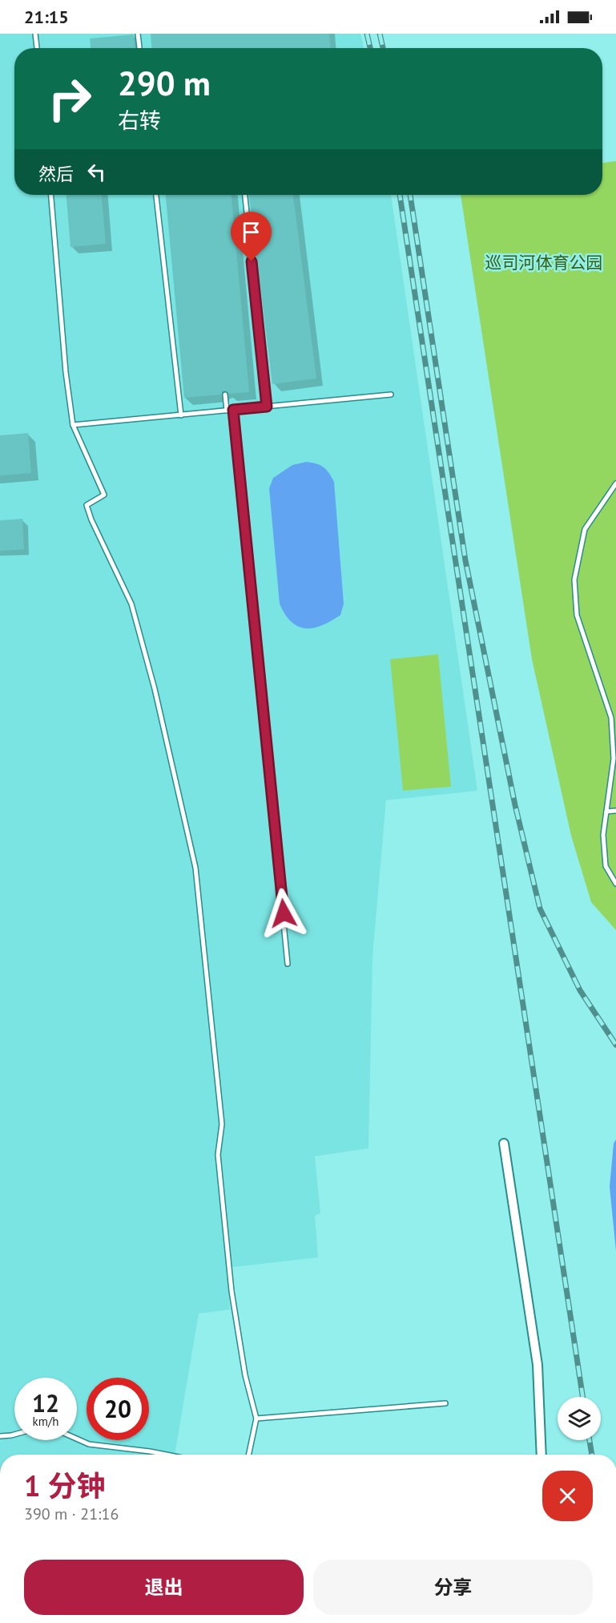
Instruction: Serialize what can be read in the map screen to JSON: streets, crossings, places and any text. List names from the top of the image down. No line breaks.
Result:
{"parks":["巡司河体育公园"],"page":{"status":"21:15","turn":["290 m","右转"],"then":"然后","speed":"12 km/h","limit":"20","heading":["1 分钟","390 m · 21:16"],"buttons":["退出","分享"]}}
